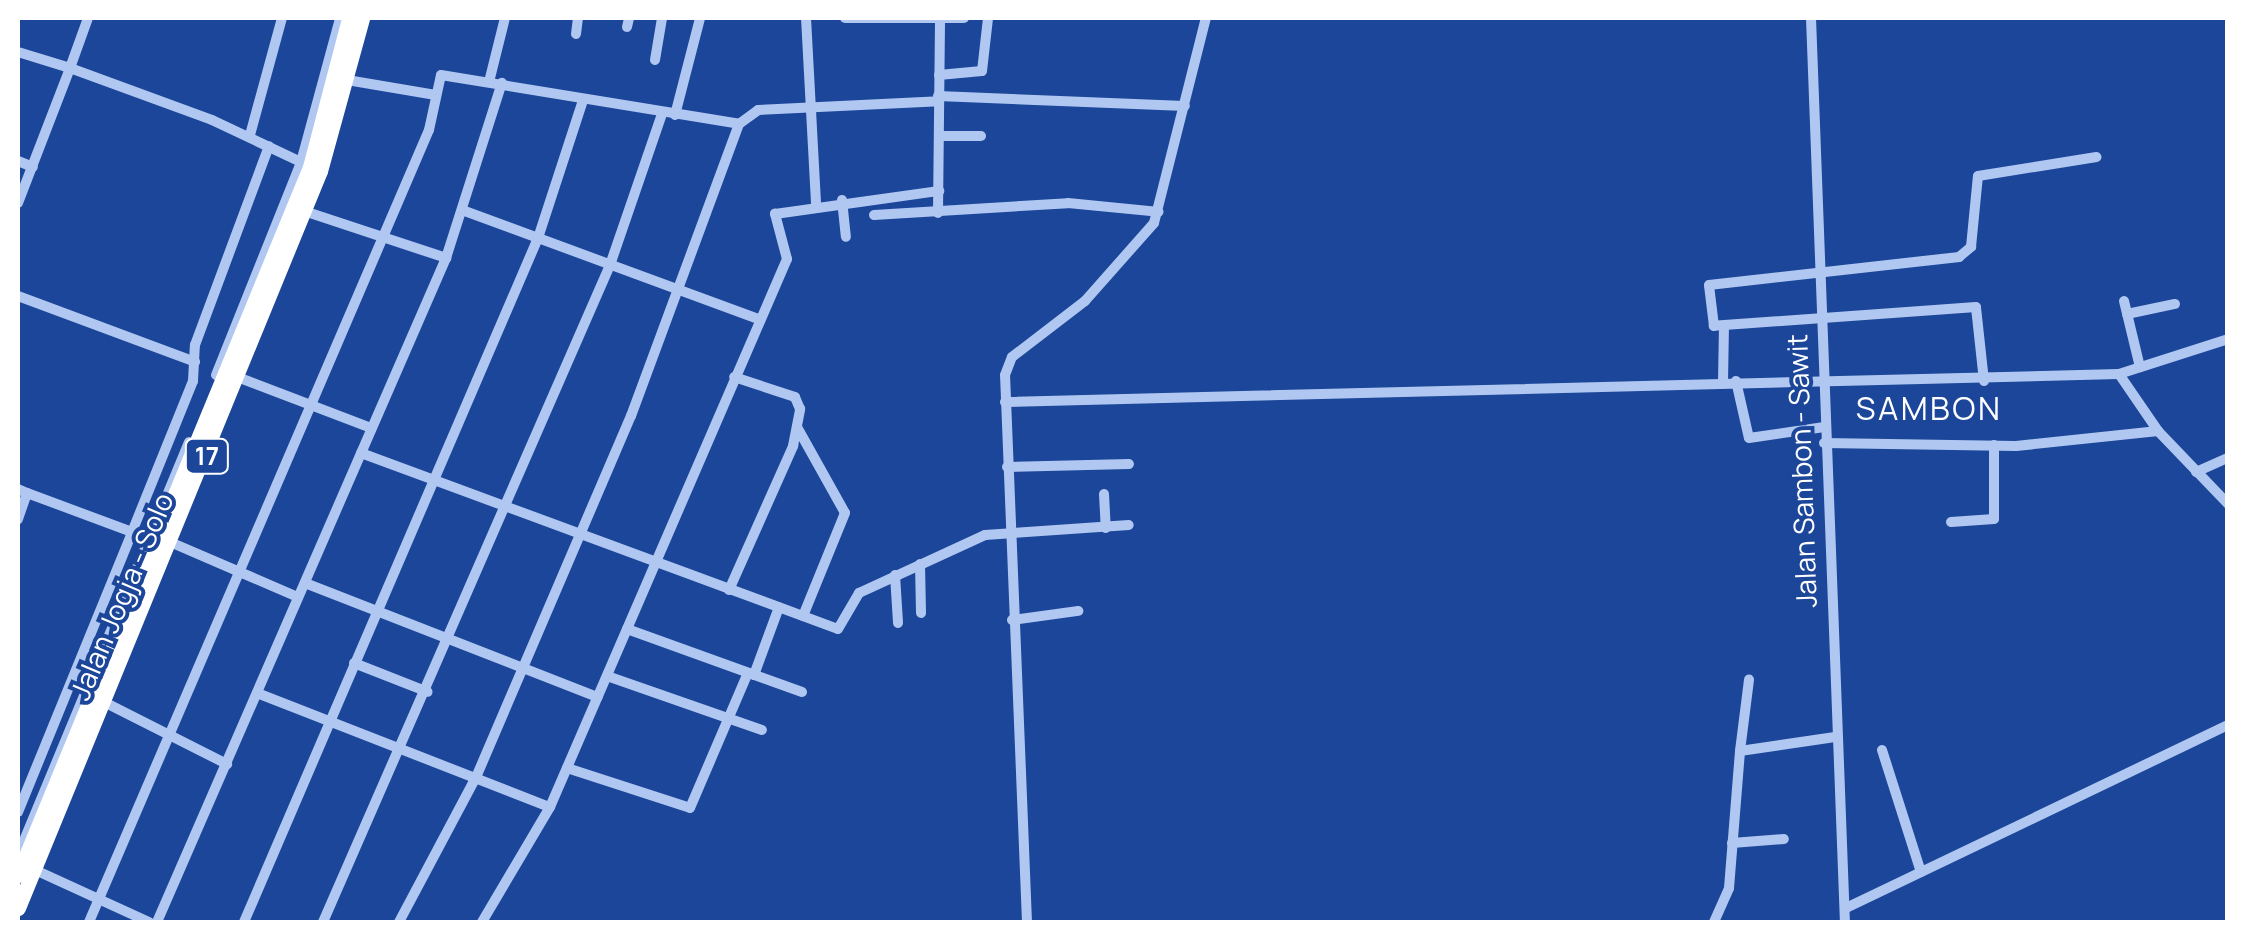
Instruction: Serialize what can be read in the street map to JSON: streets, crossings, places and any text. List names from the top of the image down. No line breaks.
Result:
{"streets":{"highway":["17","Jalan Jogja - Solo"],"street":["Jalan Sambon - Sawit"]},"districts":["SAMBON"]}
